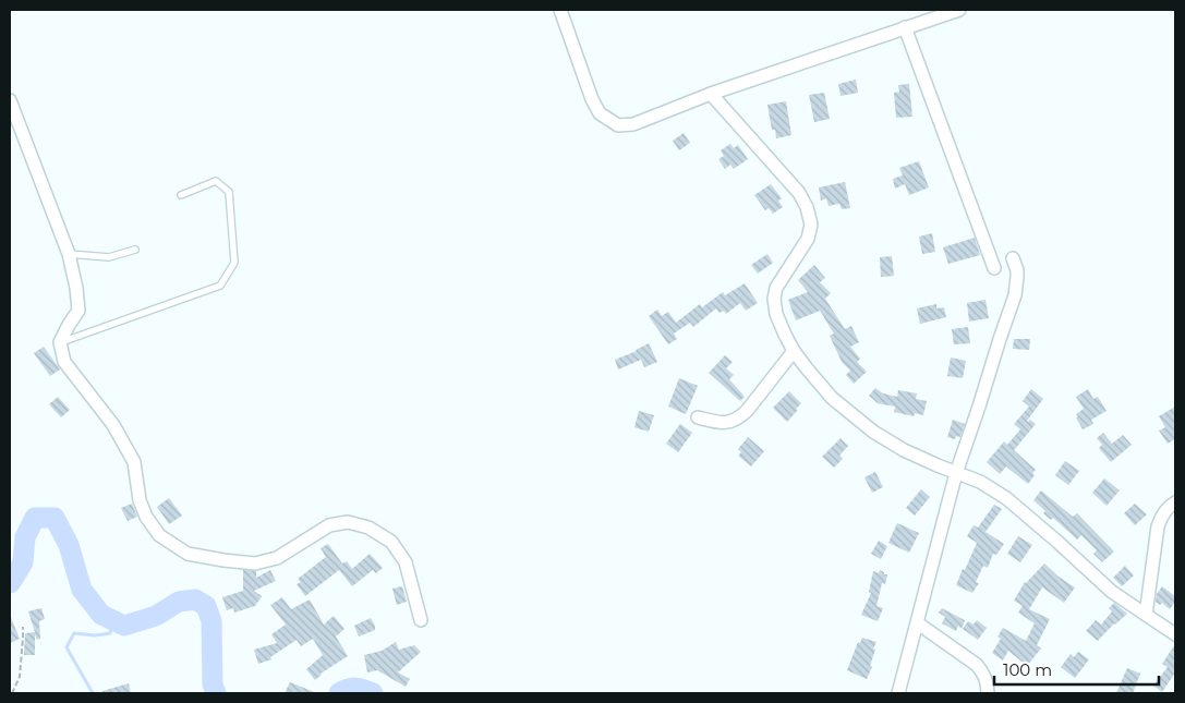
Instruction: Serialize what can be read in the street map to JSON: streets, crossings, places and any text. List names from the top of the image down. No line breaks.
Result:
{"scale_bar":"100 m"}
